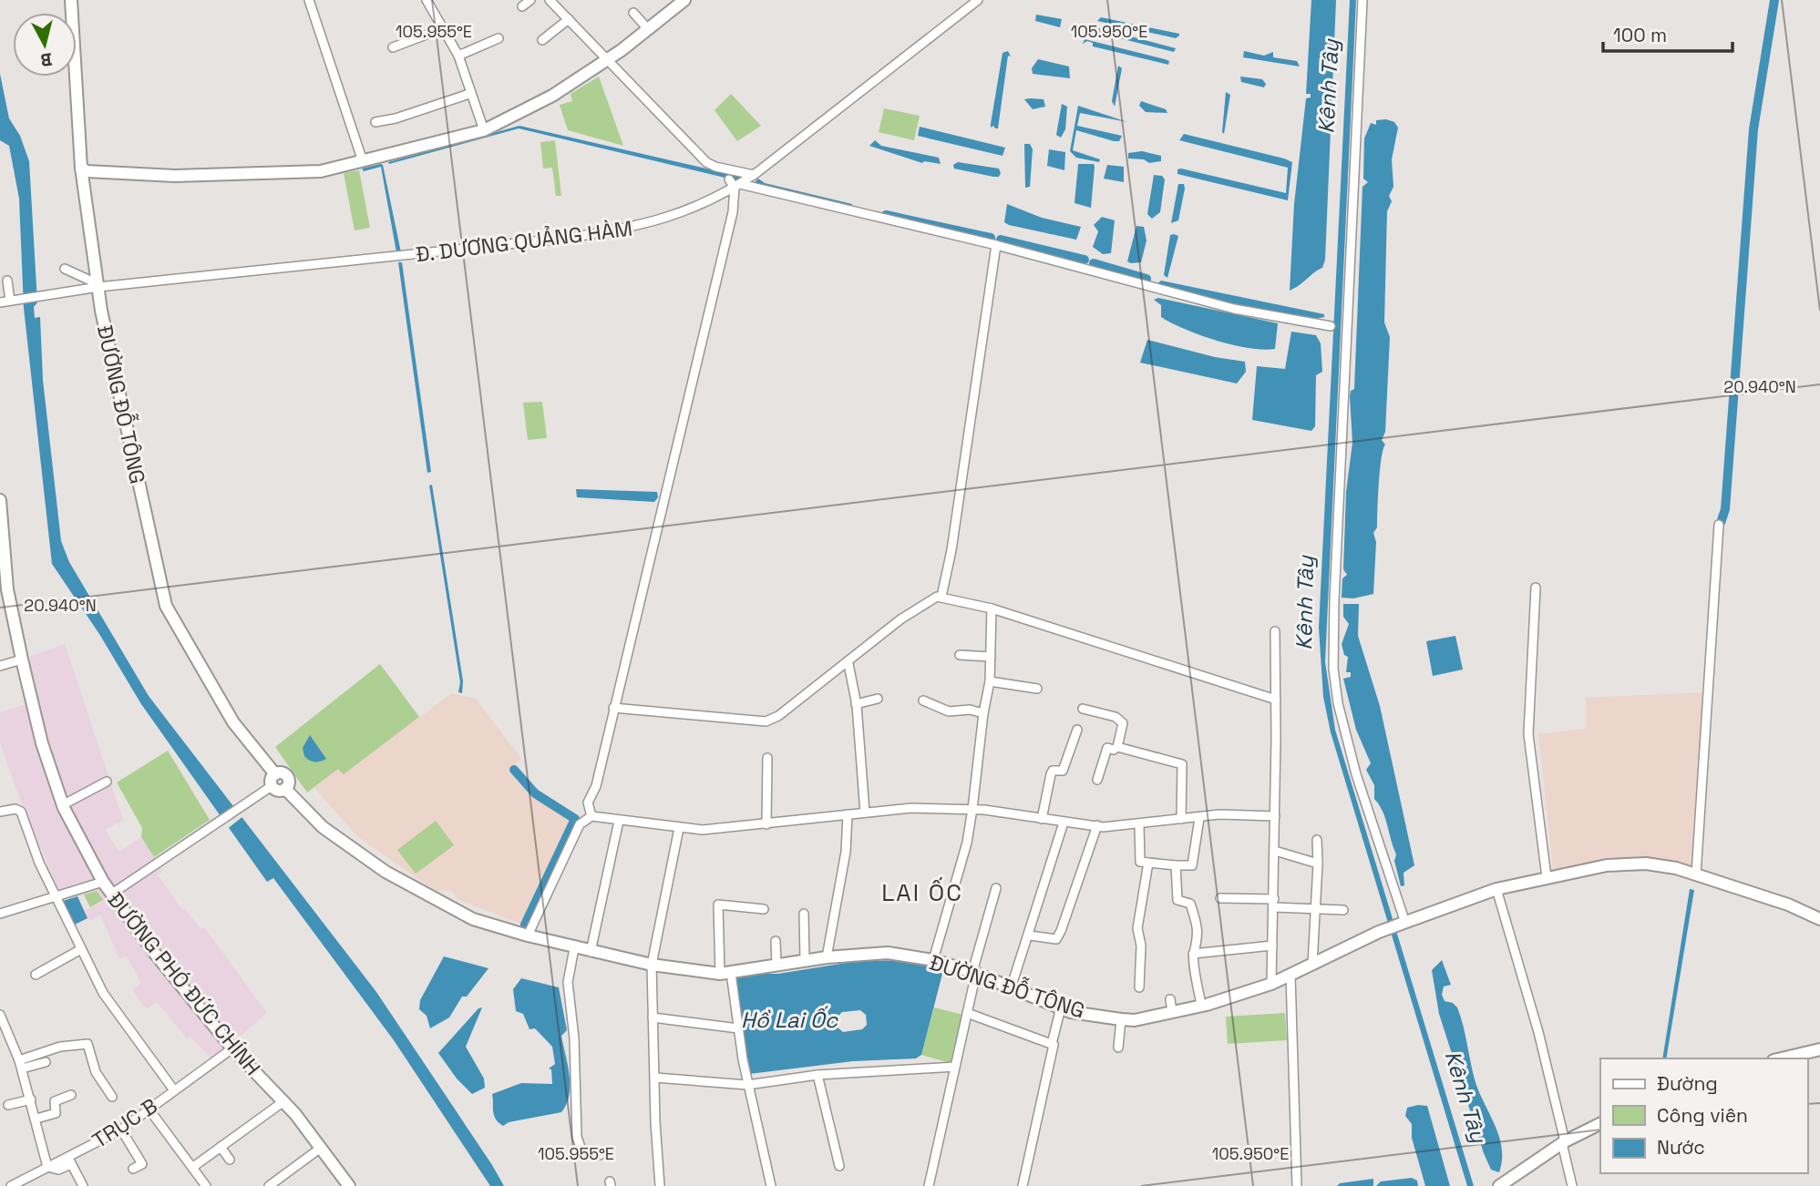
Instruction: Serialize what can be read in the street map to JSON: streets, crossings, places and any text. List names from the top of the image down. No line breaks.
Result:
{"streets":{"main road":["ĐƯỜNG ĐỖ TÔNG","ĐƯỜNG PHÓ ĐỨC CHÍNH"],"street":["Đ. DƯƠNG QUẢNG HÀM","TRỤC B"]},"crossings":[["Đ. DƯƠNG QUẢNG HÀM","ĐƯỜNG ĐỖ TÔNG"],["ĐƯỜNG PHÓ ĐỨC CHÍNH","TRỤC B"]],"districts":["LAI ỐC"],"water":["Kênh Tây","Hồ Lai Ốc"],"legend":["Đường","Công viên","Nước"],"scale_bar":"100 m","north":"bottom","coordinates":["105.955°E","105.950°E","20.940°N"]}
